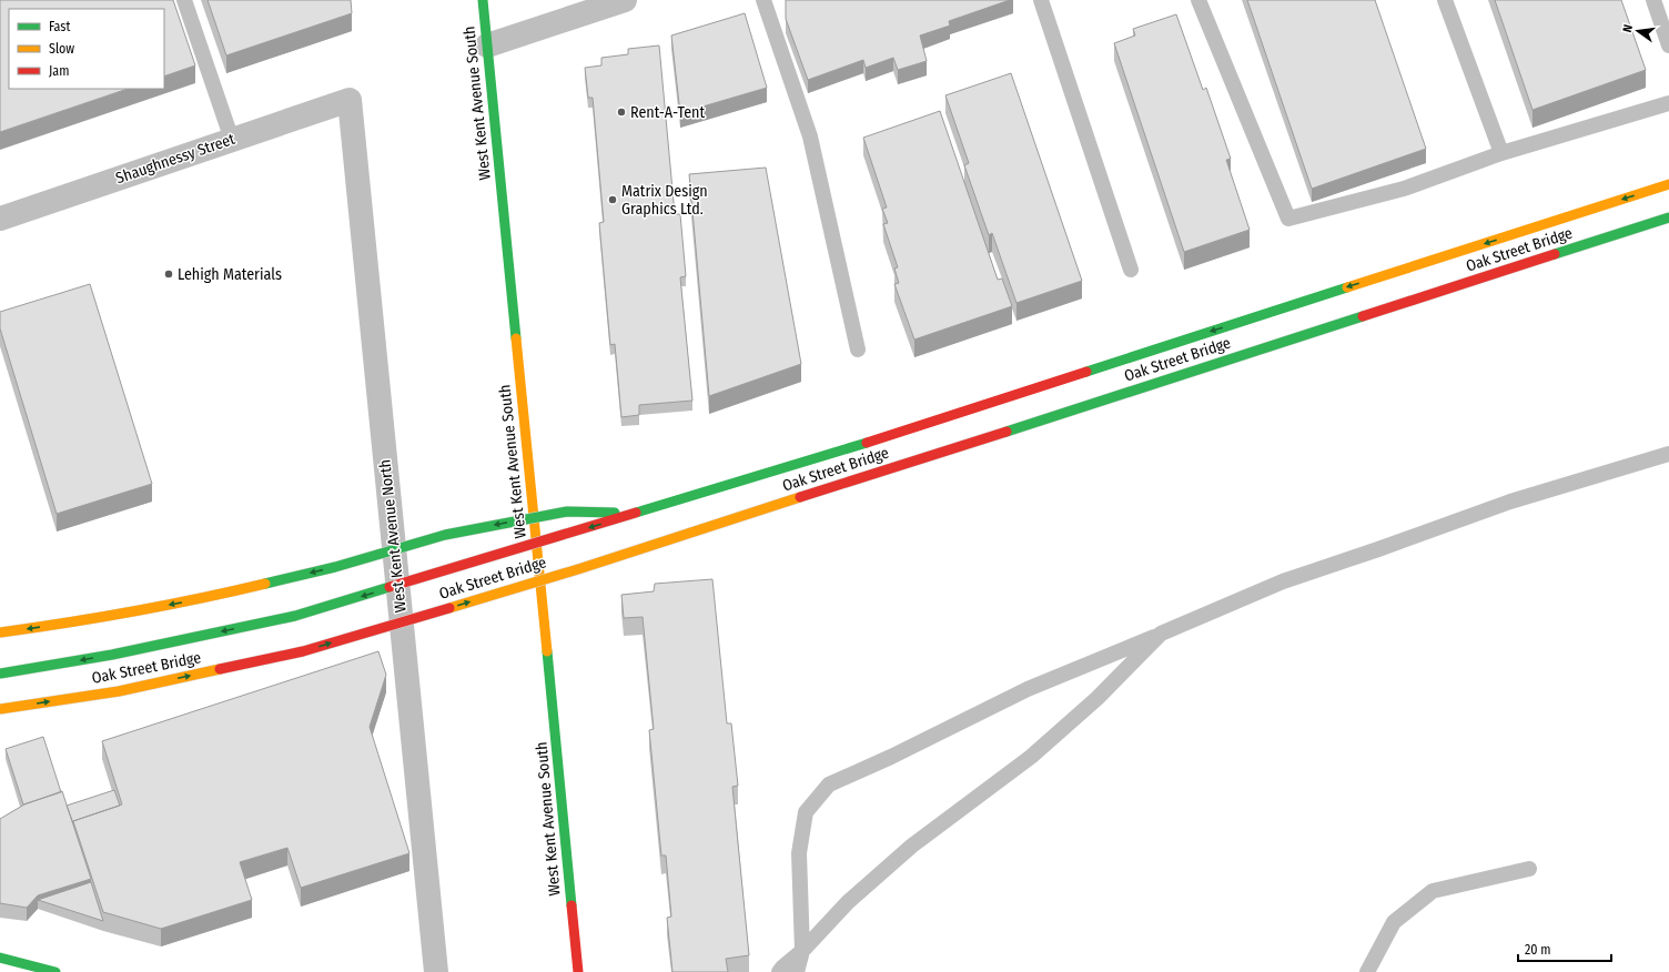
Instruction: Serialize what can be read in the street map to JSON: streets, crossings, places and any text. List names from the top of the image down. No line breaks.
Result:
{"streets":{"main road":["West Kent Avenue South","Oak Street Bridge"],"street":["Shaughnessy Street","West Kent Avenue North"]},"crossings":[["West Kent Avenue South","Oak Street Bridge"],["Shaughnessy Street","West Kent Avenue North"]],"places":["Rent-A-Tent","Matrix Design Graphics Ltd.","Lehigh Materials"],"legend":["Fast","Slow","Jam"],"scale_bar":"20 m","north":"left"}
